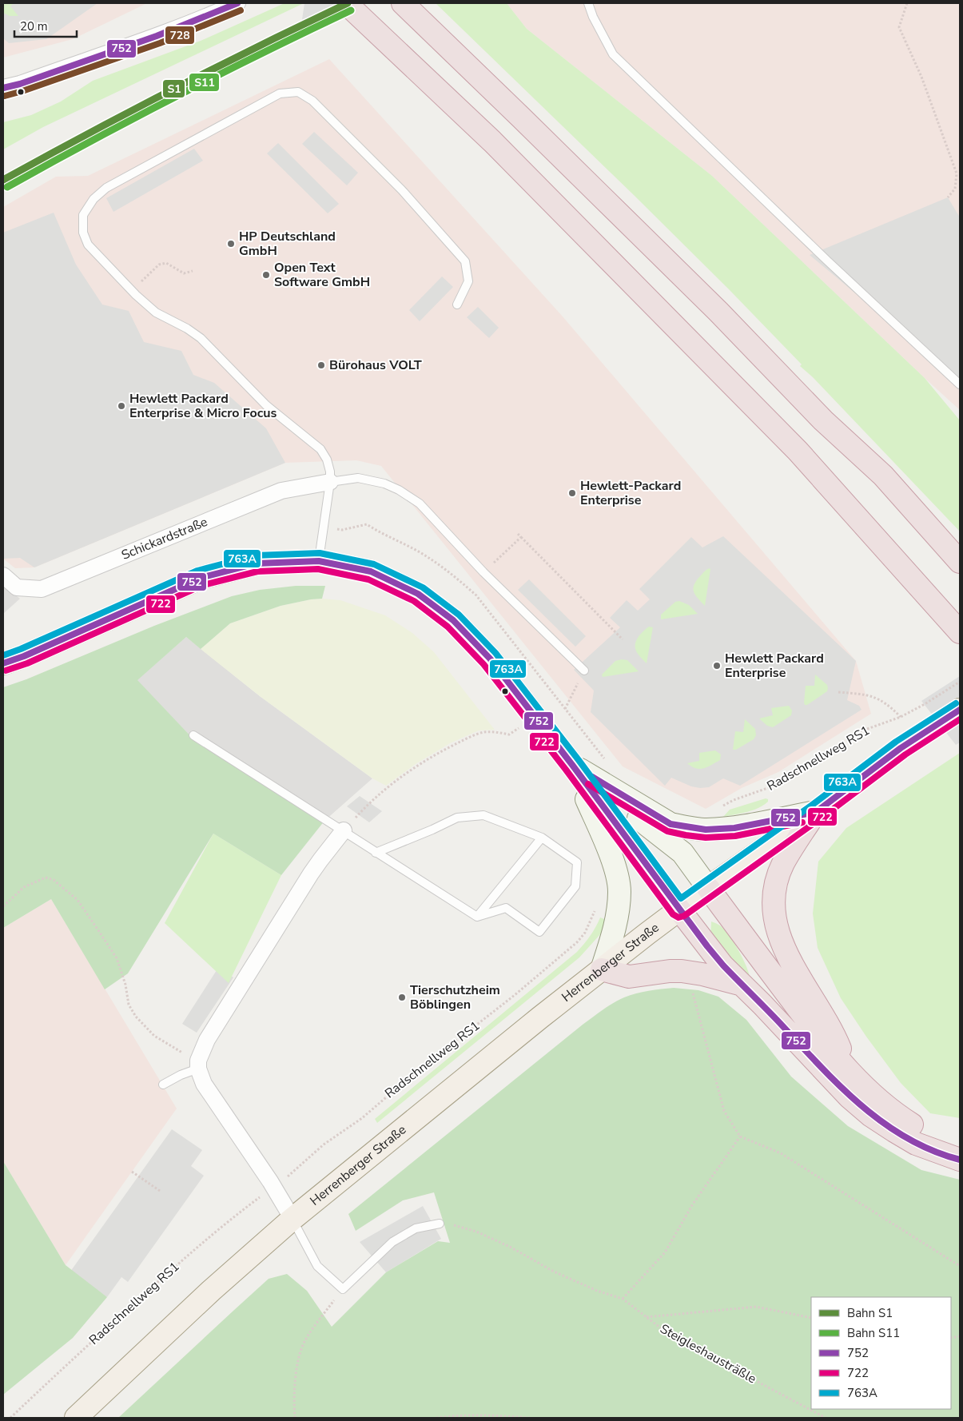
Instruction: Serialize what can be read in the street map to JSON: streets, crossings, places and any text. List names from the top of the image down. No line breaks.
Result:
{"streets":{"main road":["Herrenberger Straße"],"street":["Schickardstraße"],"path":["Radschnellweg RS1","Steigleshausträßle"]},"places":["HP Deutschland GmbH","Open Text Software GmbH","Bürohaus VOLT","Hewlett Packard Enterprise & Micro Focus","Hewlett-Packard Enterprise","Hewlett Packard Enterprise","Tierschutzheim Böblingen"],"lines":["rail line S1","transit line 752","rail line S11","transit line 728","transit line 763A","transit line 722"],"legend":["Bahn S1","Bahn S11","752","722","763A"],"scale_bar":"20 m"}
